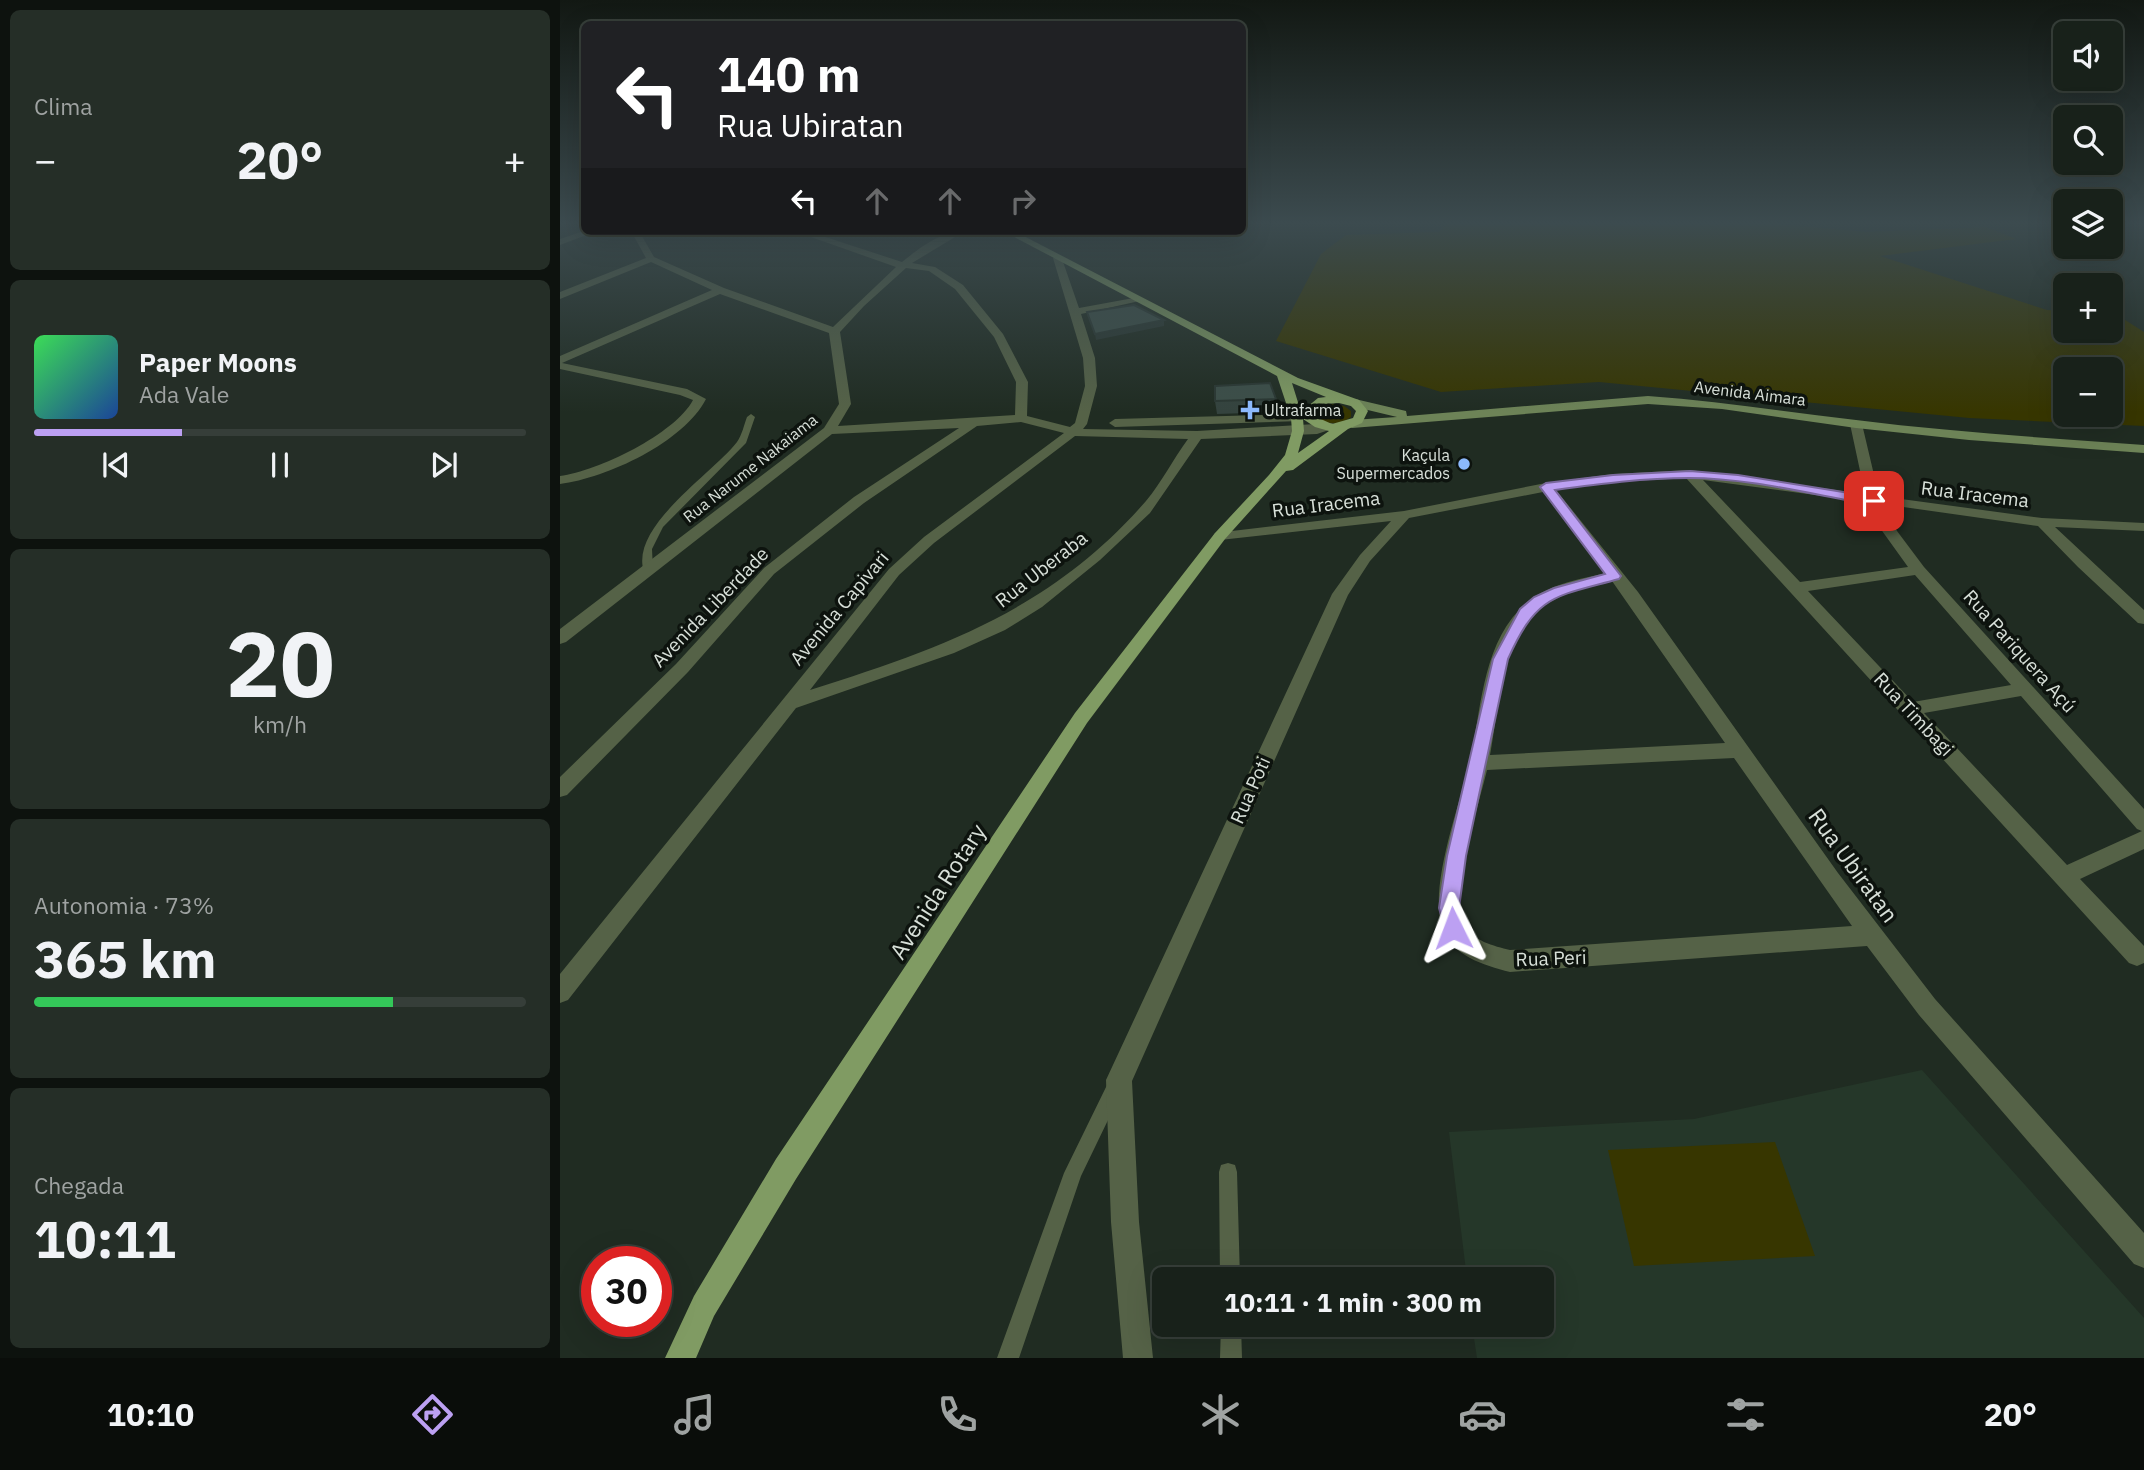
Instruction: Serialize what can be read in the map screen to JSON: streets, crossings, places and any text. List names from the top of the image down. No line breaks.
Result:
{"streets":{"main road":["Avenida Aimara","Avenida Rotary"],"street":["Rua Narume Nakaiama","Rua Iracema","Rua Uberaba","Avenida Liberdade","Avenida Capivari","Rua Pariquera Açú","Rua Timbagi","Rua Poti","Rua Ubiratan","Rua Peri"]},"crossings":[["Avenida Aimara","Rua Pariquera Açú"],["Avenida Aimara","Avenida Rotary"],["Rua Iracema","Rua Pariquera Açú"],["Rua Iracema","Rua Timbagi"],["Rua Iracema","Rua Poti"],["Rua Iracema","Rua Ubiratan"],["Rua Iracema","Avenida Rotary"],["Rua Uberaba","Avenida Capivari"],["Rua Ubiratan","Rua Peri"]],"places":{"health":["Ultrafarma"],"other":["Kaçula Supermercados"]},"page":{"tile":["Clima",["20","km/h"],["Autonomia · 73%","365 km"],["Chegada","10:11"]],"map_buttons":["+","−"],"turn":["140 m","Rua Ubiratan"],"heat":["−","20°","+"],"song":["Paper Moons","Ada Vale"],"limit":"30","trip":"10:11 · 1 min · 300 m","tabs":["10:10","20°"]}}
